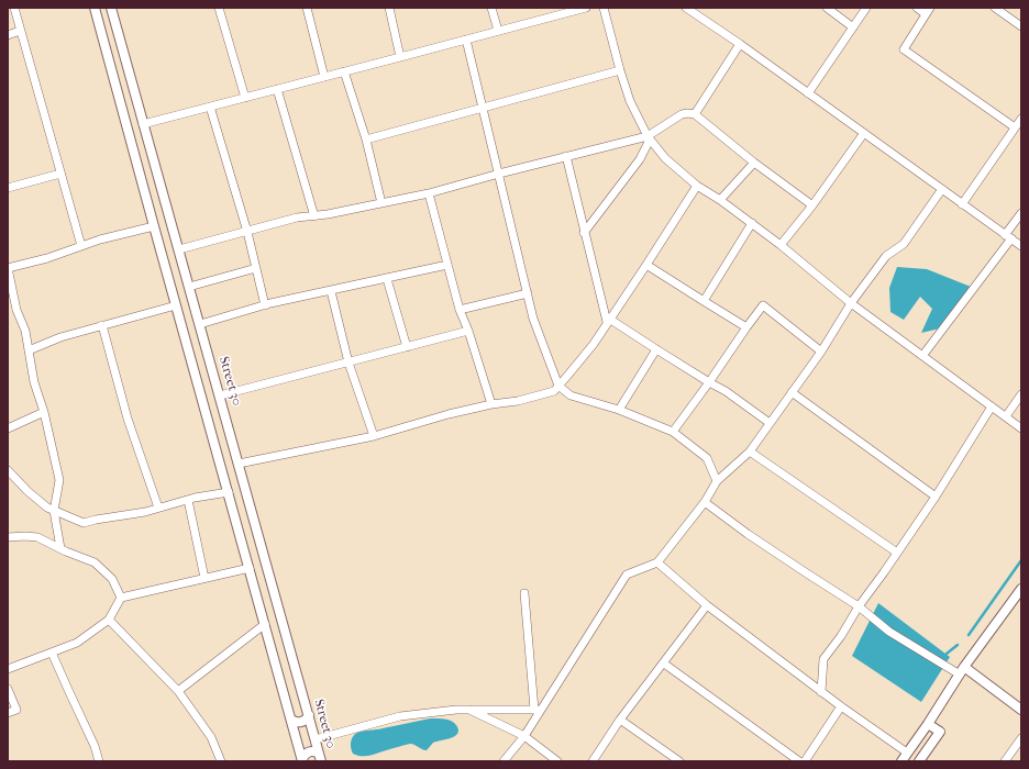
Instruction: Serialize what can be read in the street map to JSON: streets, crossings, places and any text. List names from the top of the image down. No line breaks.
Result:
{"streets":{"street":["Street 30"]}}
